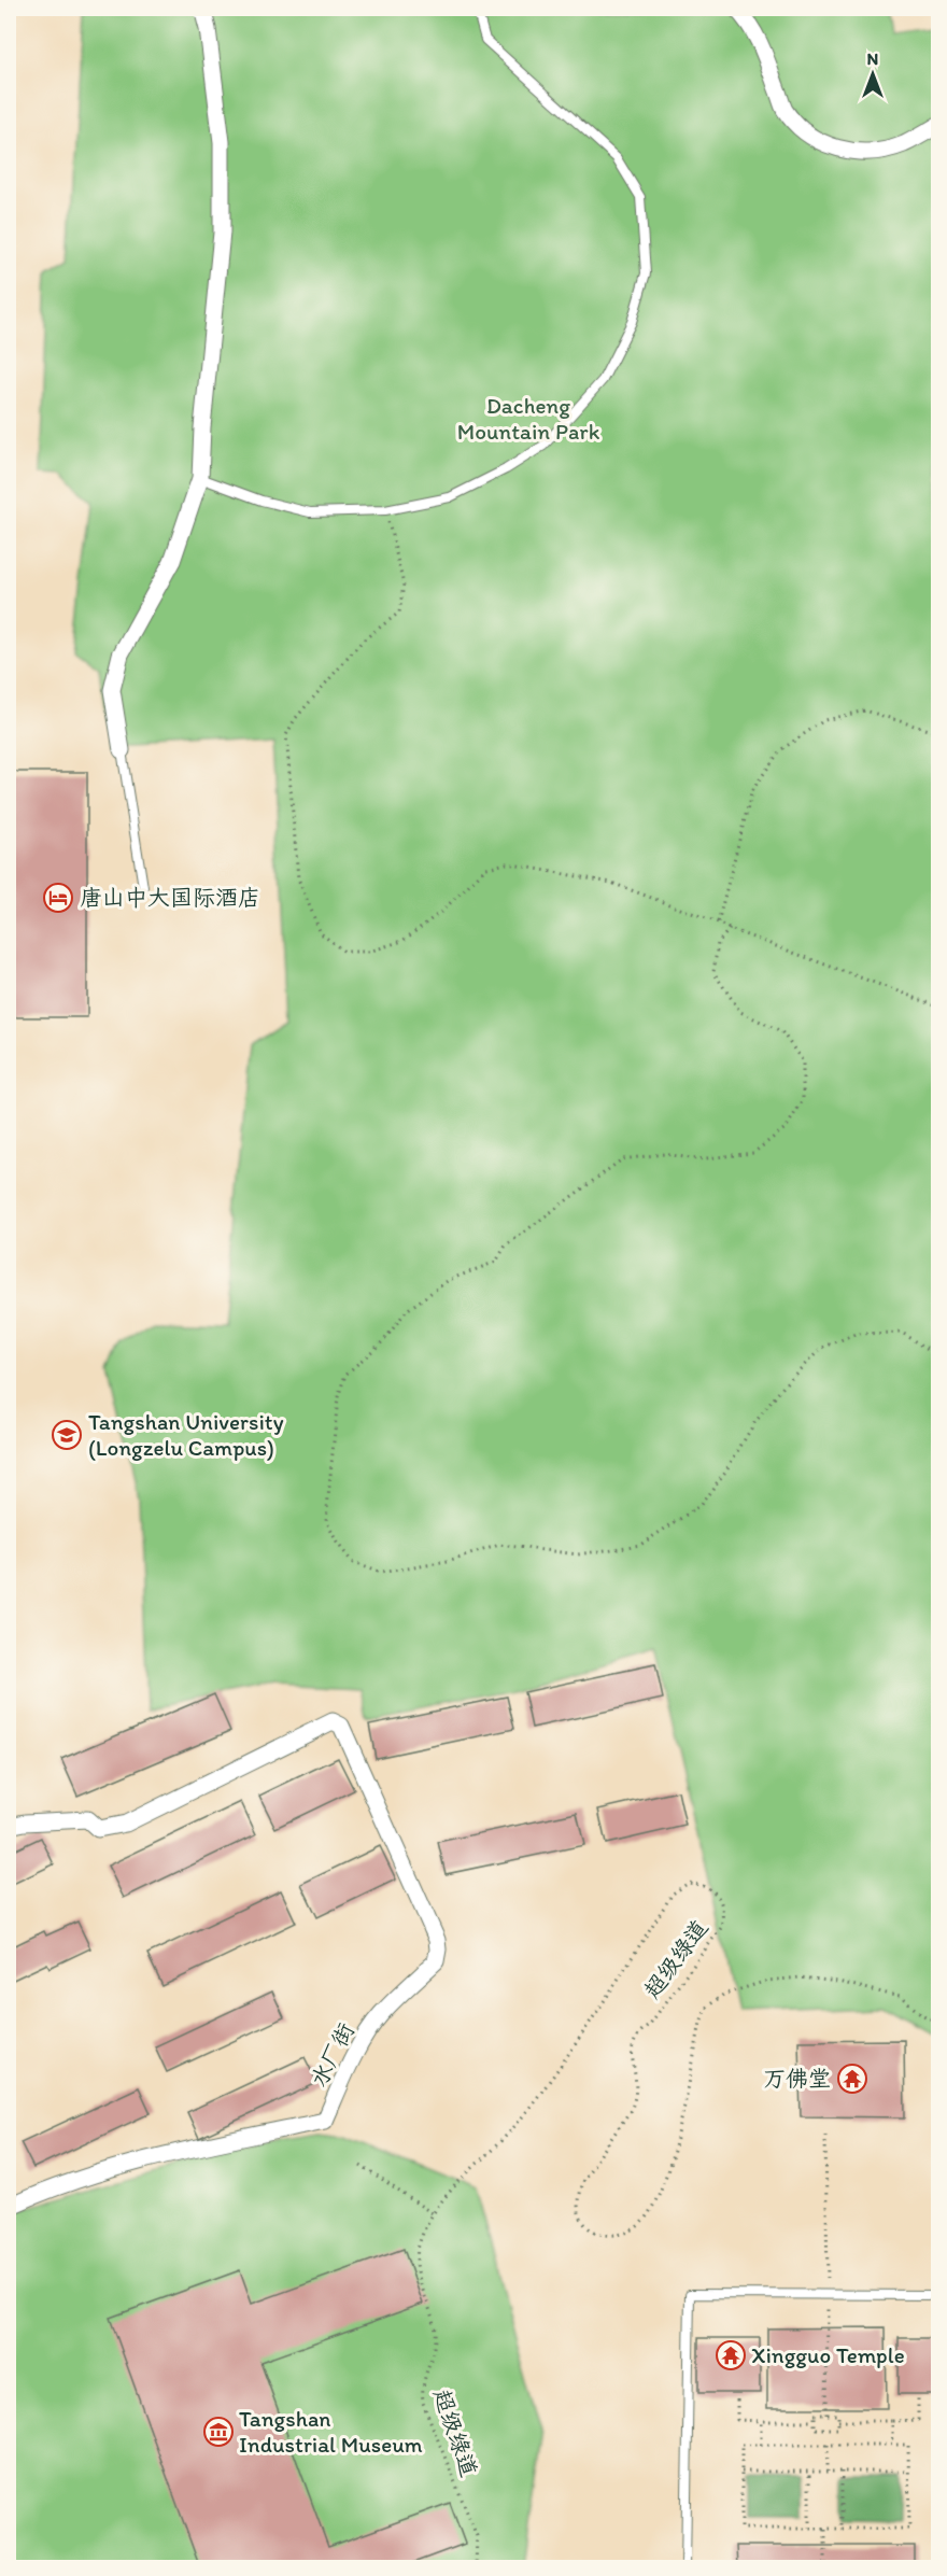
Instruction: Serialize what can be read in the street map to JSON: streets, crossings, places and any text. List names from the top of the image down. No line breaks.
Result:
{"streets":{"street":["水厂街"],"path":["超级绿道"]},"parks":["Dacheng Mountain Park"],"places":{"hotel":["唐山中大国际酒店"],"school or university":["Tangshan University (Longzelu Campus)"],"temple":["万佛堂","Xingguo Temple"],"museum":["Tangshan Industrial Museum"]},"north":"top"}
